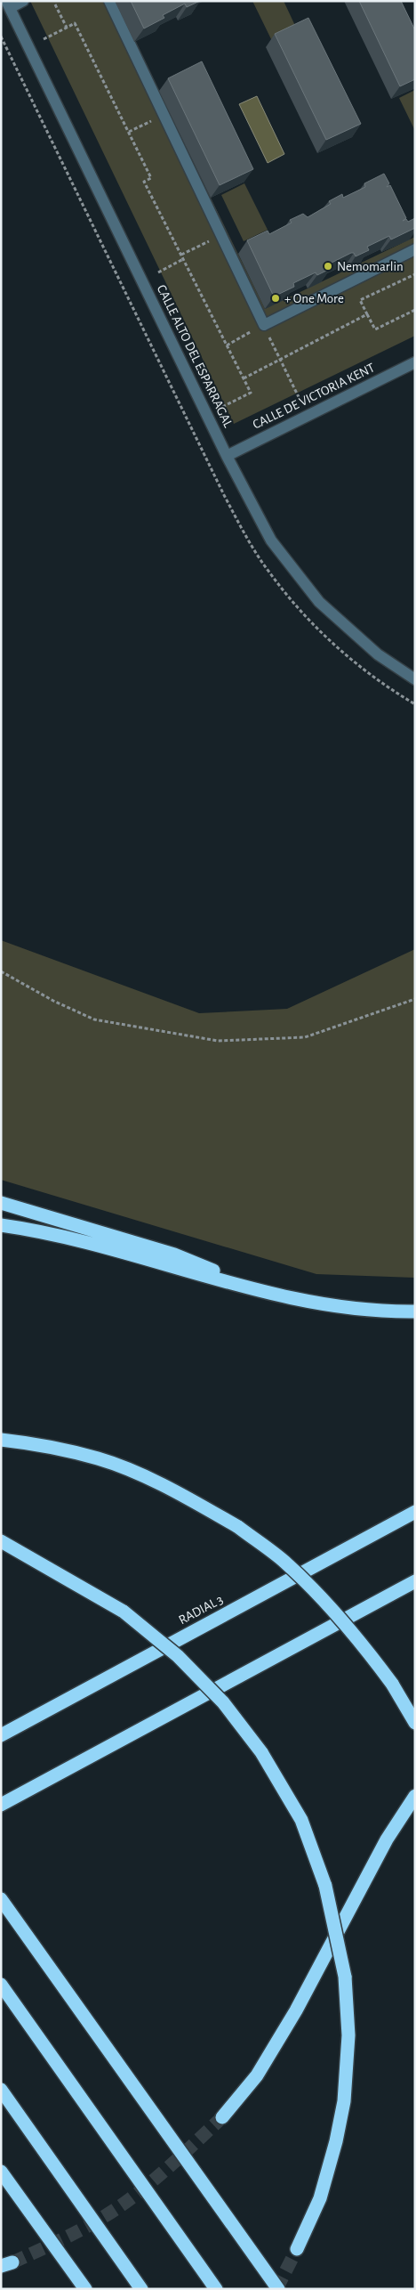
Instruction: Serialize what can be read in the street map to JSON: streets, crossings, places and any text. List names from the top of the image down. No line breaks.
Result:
{"streets":{"highway":["RADIAL 3"],"street":["CALLE ALTO DEL ESPARRAGAL","CALLE DE VICTORIA KENT"]},"crossings":[["CALLE ALTO DEL ESPARRAGAL","CALLE DE VICTORIA KENT"]],"places":["Nemomarlin","+ One More"]}
